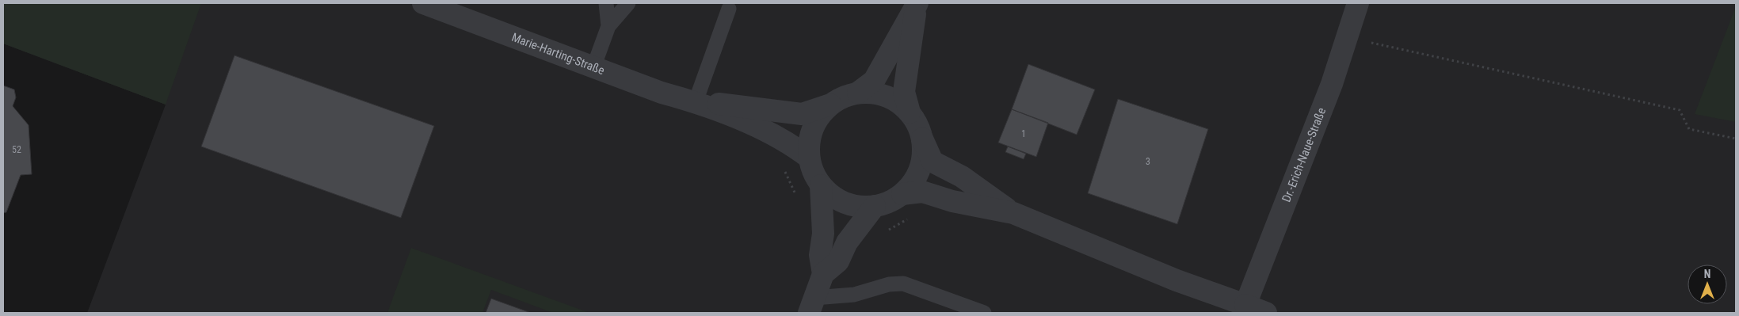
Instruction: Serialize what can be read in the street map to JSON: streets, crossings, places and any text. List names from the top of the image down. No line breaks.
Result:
{"streets":{"street":["Marie-Harting-Straße","Dr.-Erich-Naue-Straße"]},"house_numbers":["1","52","3"],"north":"top"}
